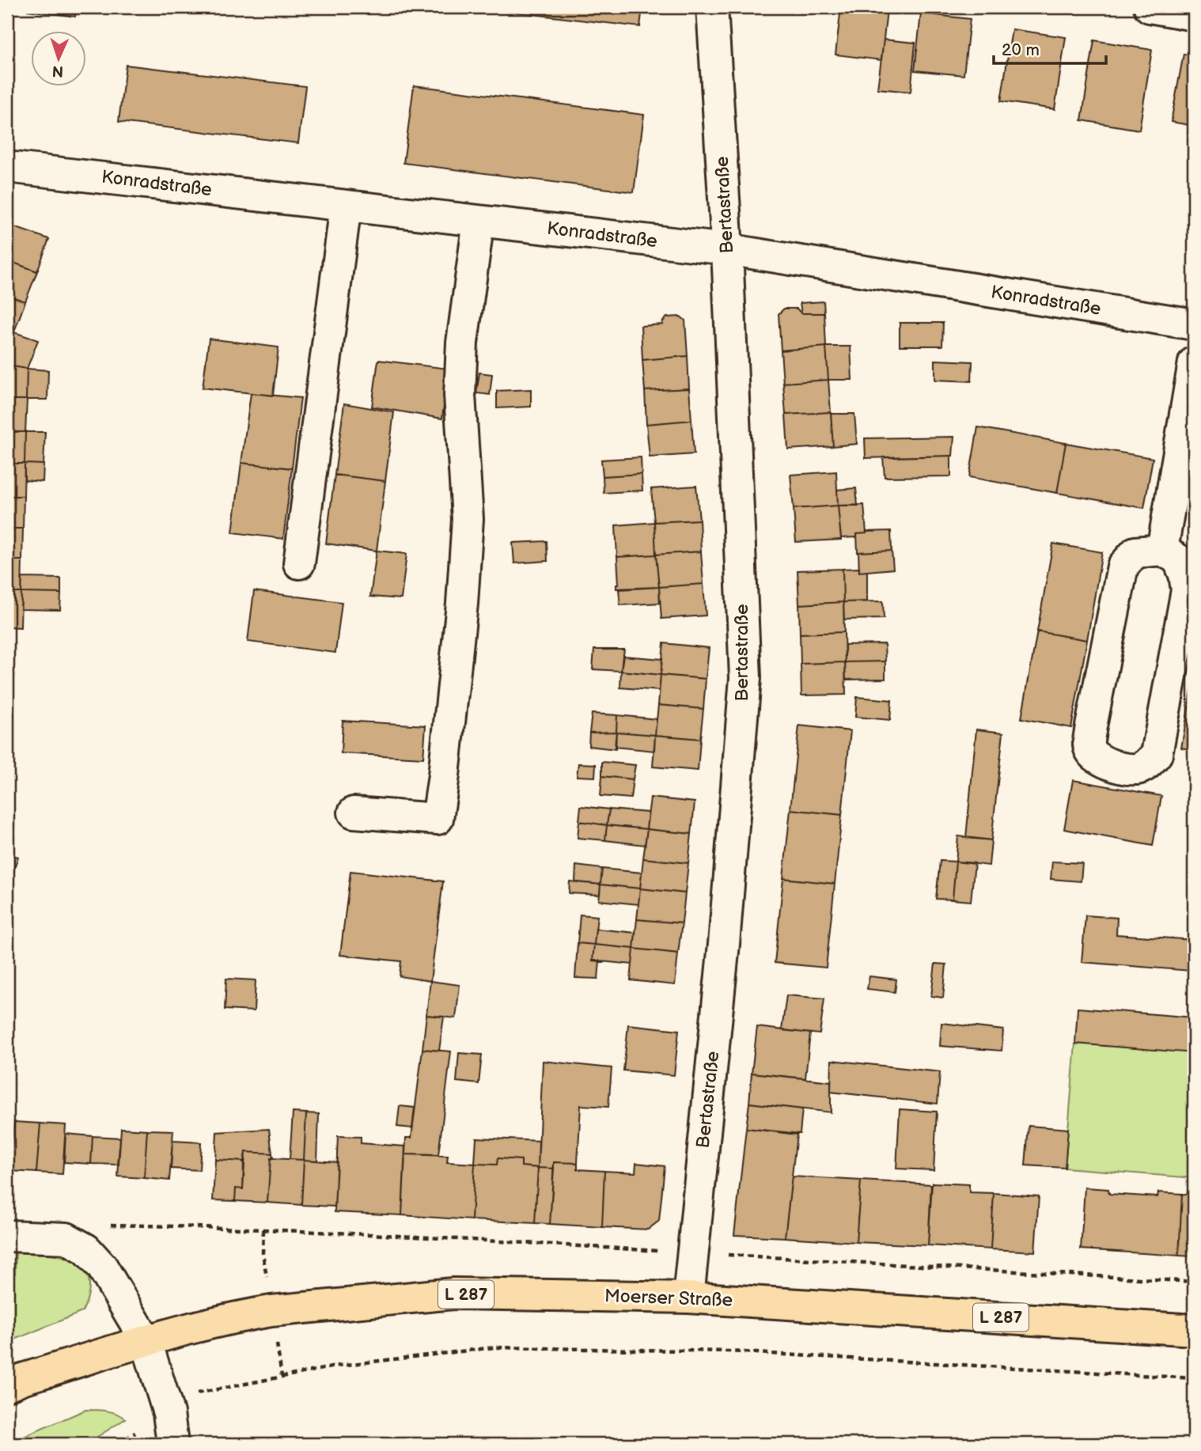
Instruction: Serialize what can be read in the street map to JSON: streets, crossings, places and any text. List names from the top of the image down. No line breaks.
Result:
{"streets":{"main road":["L 287","Moerser Straße"],"street":["Konradstraße","Bertastraße"]},"crossings":[["Konradstraße","Bertastraße"],["Bertastraße","Moerser Straße"]],"scale_bar":"20 m","north":"bottom"}
